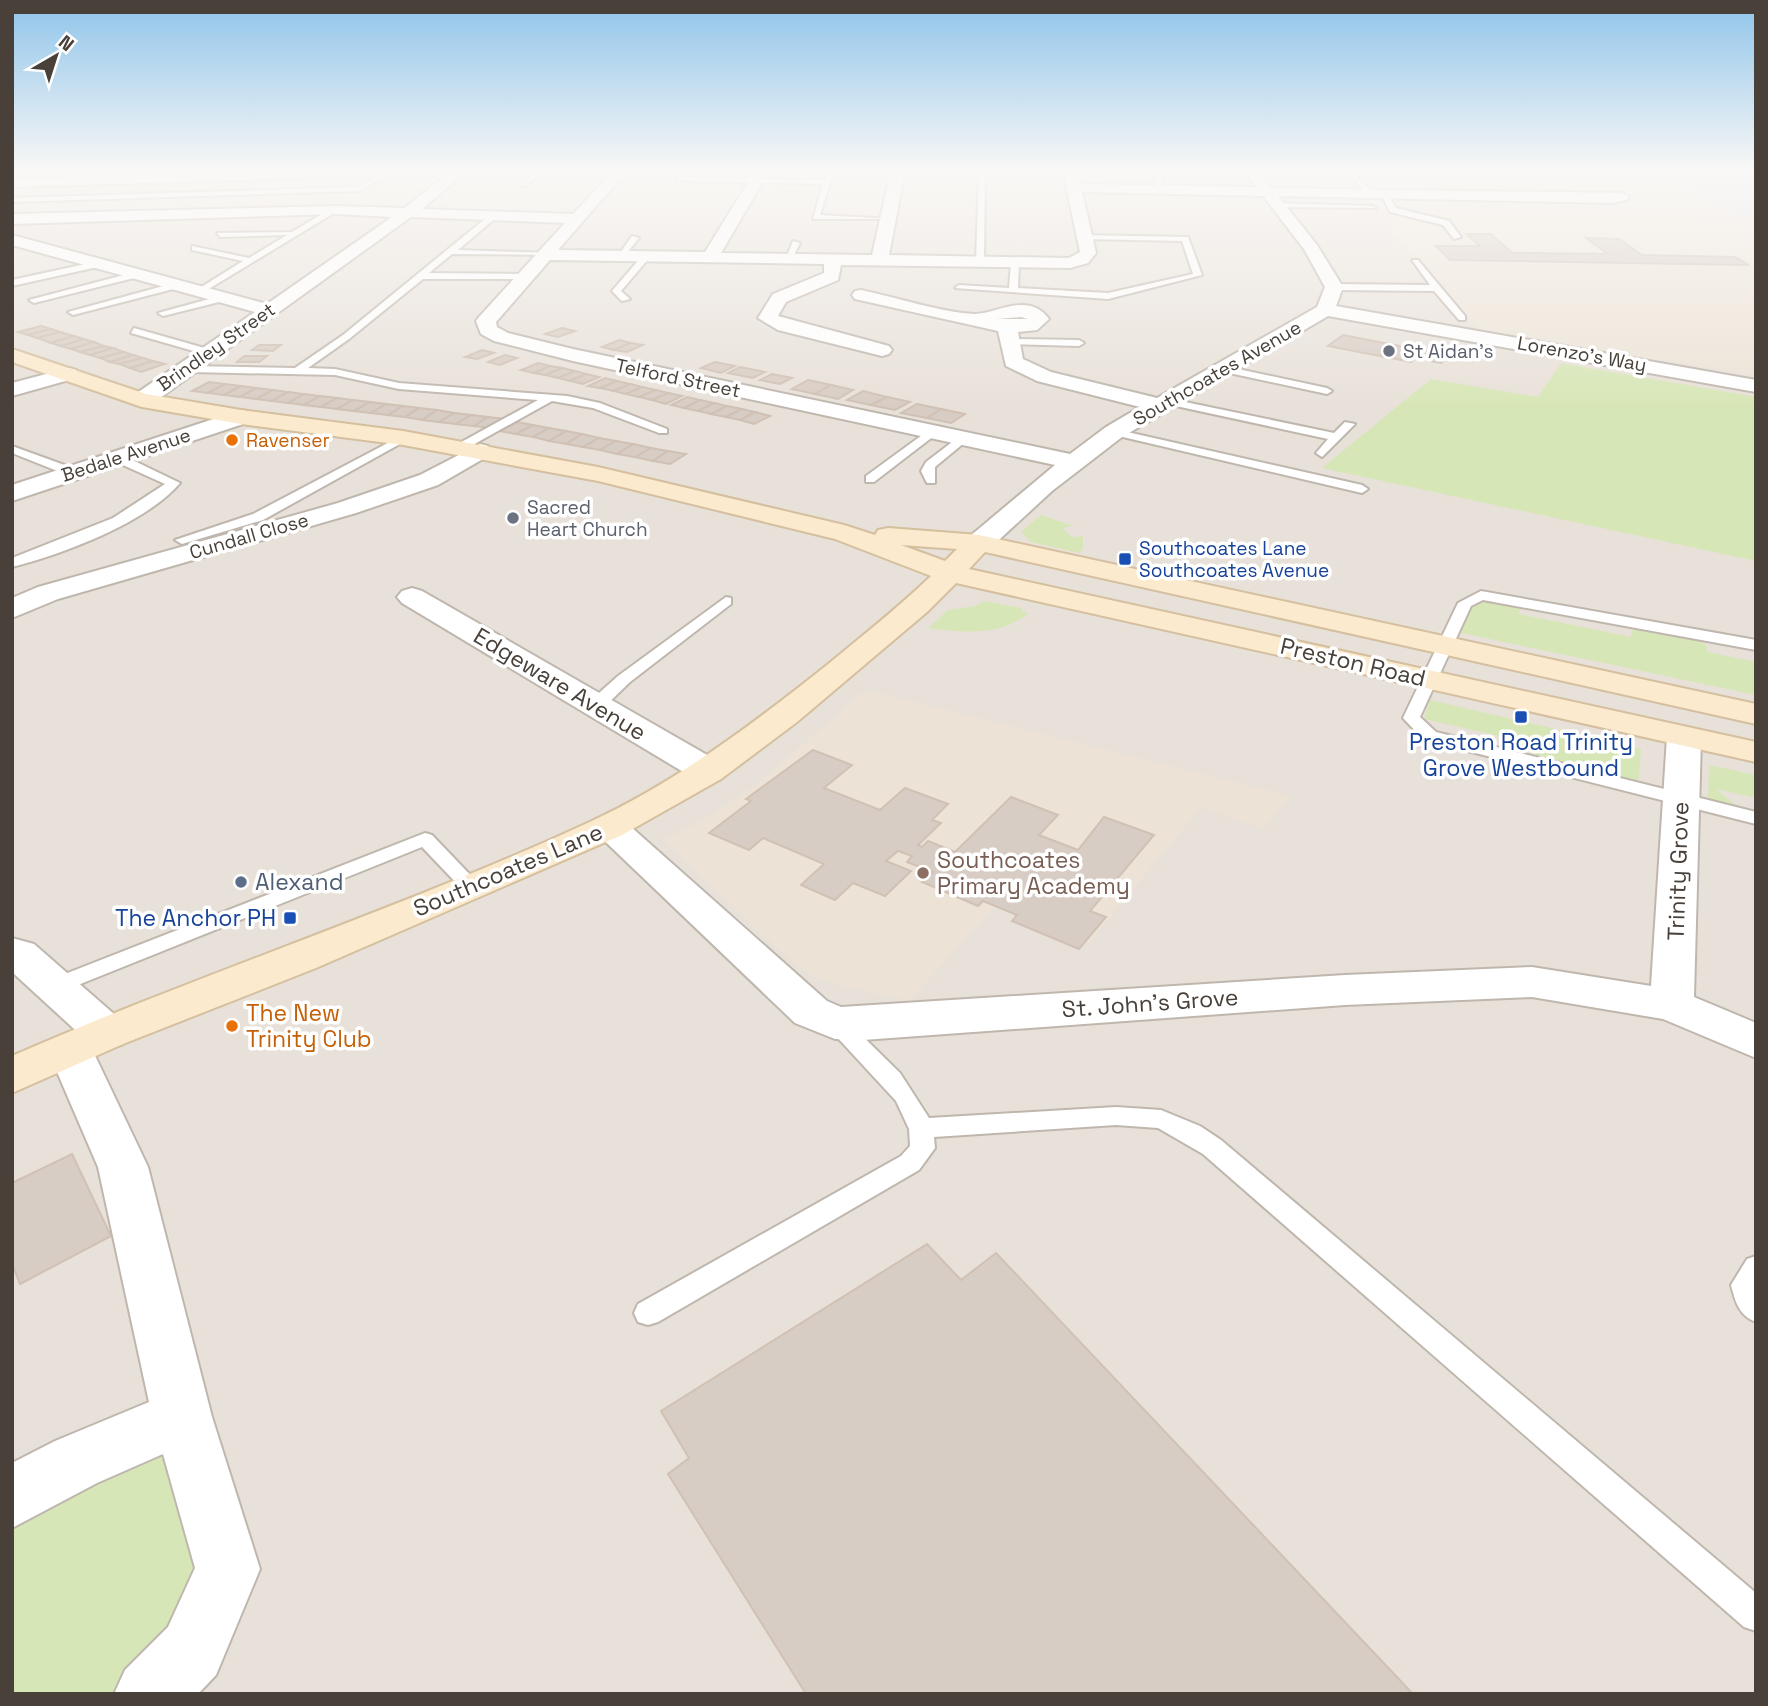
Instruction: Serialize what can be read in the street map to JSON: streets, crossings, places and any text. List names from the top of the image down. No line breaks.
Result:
{"streets":{"street":["Brindley Street","Lorenzo's Way","Southcoates Avenue","Telford Street","Bedale Avenue","Cundall Close","Preston Road","Edgeware Avenue","Southcoates Lane","Trinity Grove","St. John's Grove"]},"crossings":[["Lorenzo's Way","Southcoates Avenue"],["Southcoates Avenue","Telford Street"],["Southcoates Avenue","Preston Road"],["Southcoates Avenue","Southcoates Lane"],["Preston Road","Southcoates Lane"],["Preston Road","Trinity Grove"],["Edgeware Avenue","Southcoates Lane"],["Southcoates Lane","St. John's Grove"],["Trinity Grove","St. John's Grove"]],"places":{"other":["St Aidan's","Ravenser","Sacred Heart Church","Southcoates Primary Academy","Alexand","The New Trinity Club"],"transit":["Southcoates Lane Southcoates Avenue","Preston Road Trinity Grove Westbound","The Anchor PH"]},"north":"top right"}
